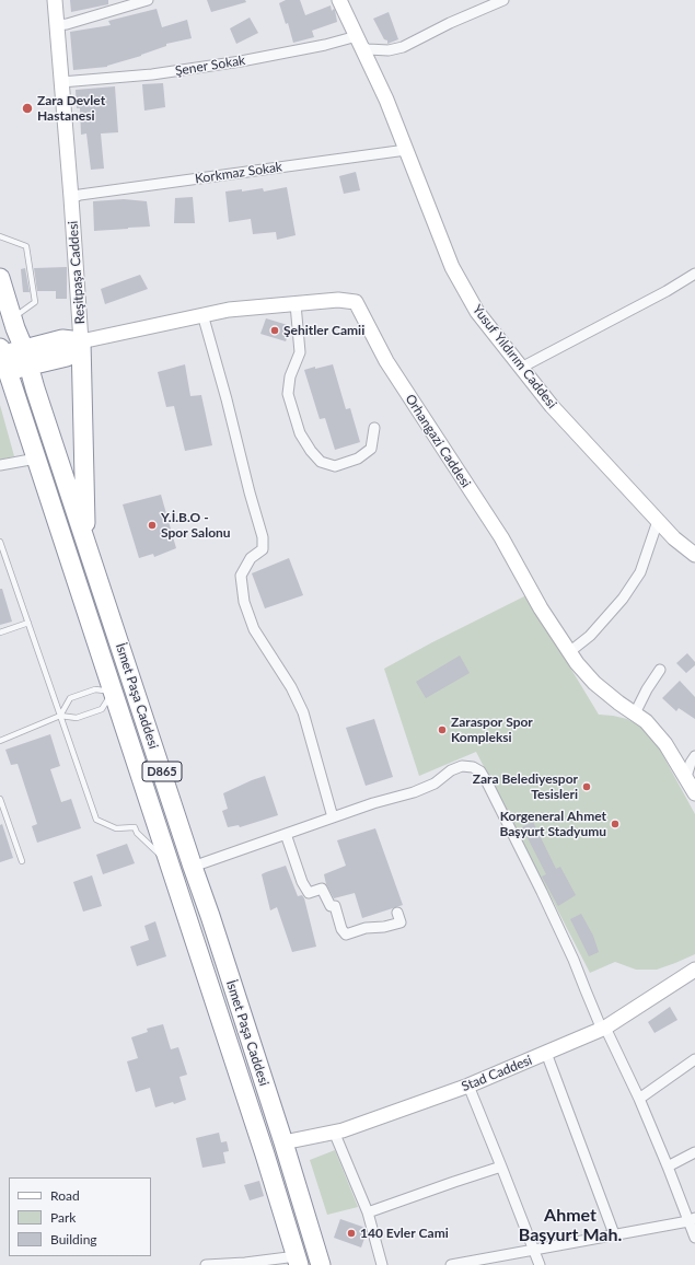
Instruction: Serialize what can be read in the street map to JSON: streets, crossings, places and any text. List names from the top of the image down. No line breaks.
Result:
{"streets":{"highway":["Reşitpaşa Caddesi","İsmet Paşa Caddesi","D865"],"street":["Şener Sokak","Korkmaz Sokak","Yusuf Yıldırım Caddesi","Orhangazi Caddesi","Stad Caddesi"]},"crossings":[["Şener Sokak","Reşitpaşa Caddesi"],["Şener Sokak","Yusuf Yıldırım Caddesi"],["Korkmaz Sokak","Reşitpaşa Caddesi"],["Korkmaz Sokak","Yusuf Yıldırım Caddesi"],["Reşitpaşa Caddesi","Orhangazi Caddesi"],["Reşitpaşa Caddesi","İsmet Paşa Caddesi"],["İsmet Paşa Caddesi","Stad Caddesi"]],"districts":["Ahmet Başyurt Mah."],"places":["Zara Devlet Hastanesi","Şehitler Camii","Y.İ.B.O - Spor Salonu","Zaraspor Spor Kompleksi","Zara Belediyespor Tesisleri","Korgeneral Ahmet Başyurt Stadyumu","140 Evler Cami"],"legend":["Road","Park","Building"]}
